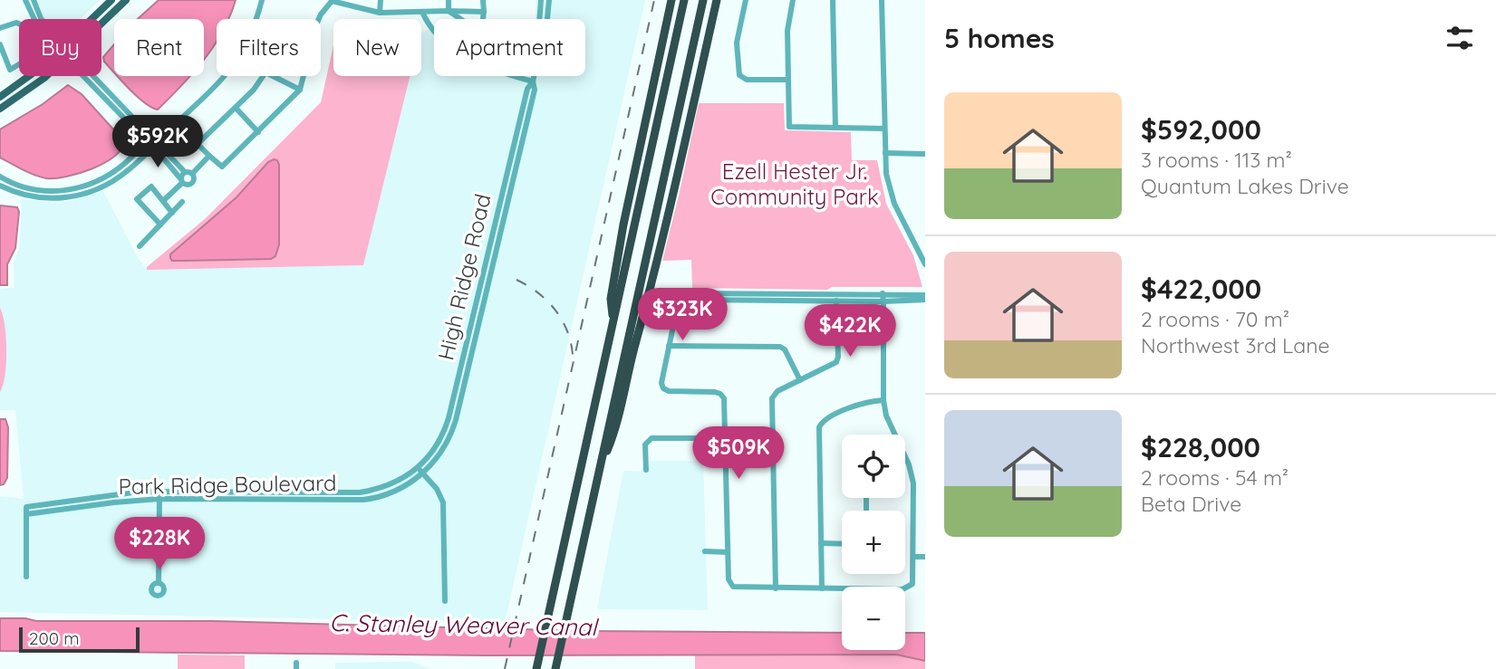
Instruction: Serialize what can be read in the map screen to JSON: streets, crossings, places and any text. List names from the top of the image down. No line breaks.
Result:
{"streets":{"street":["High Ridge Road","Park Ridge Boulevard"]},"crossings":[["High Ridge Road","Park Ridge Boulevard"]],"water":["C. Stanley Weaver Canal"],"parks":["Ezell Hester Jr. Community Park"],"scale_bar":"200 m","page":{"heading":"5 homes","chip":["Buy","Rent","Filters","New","Apartment"],"list":[{"name":"$592,000","note":"3 rooms · 113 m² · Quantum Lakes Drive"},{"name":"$422,000","note":"2 rooms · 70 m² · Northwest 3rd Lane"},{"name":"$228,000","note":"2 rooms · 54 m² · Beta Drive"}],"price":["$592K","$323K","$422K","$509K","$228K"],"map_buttons":["+","−"],"scale":"200 m"}}
